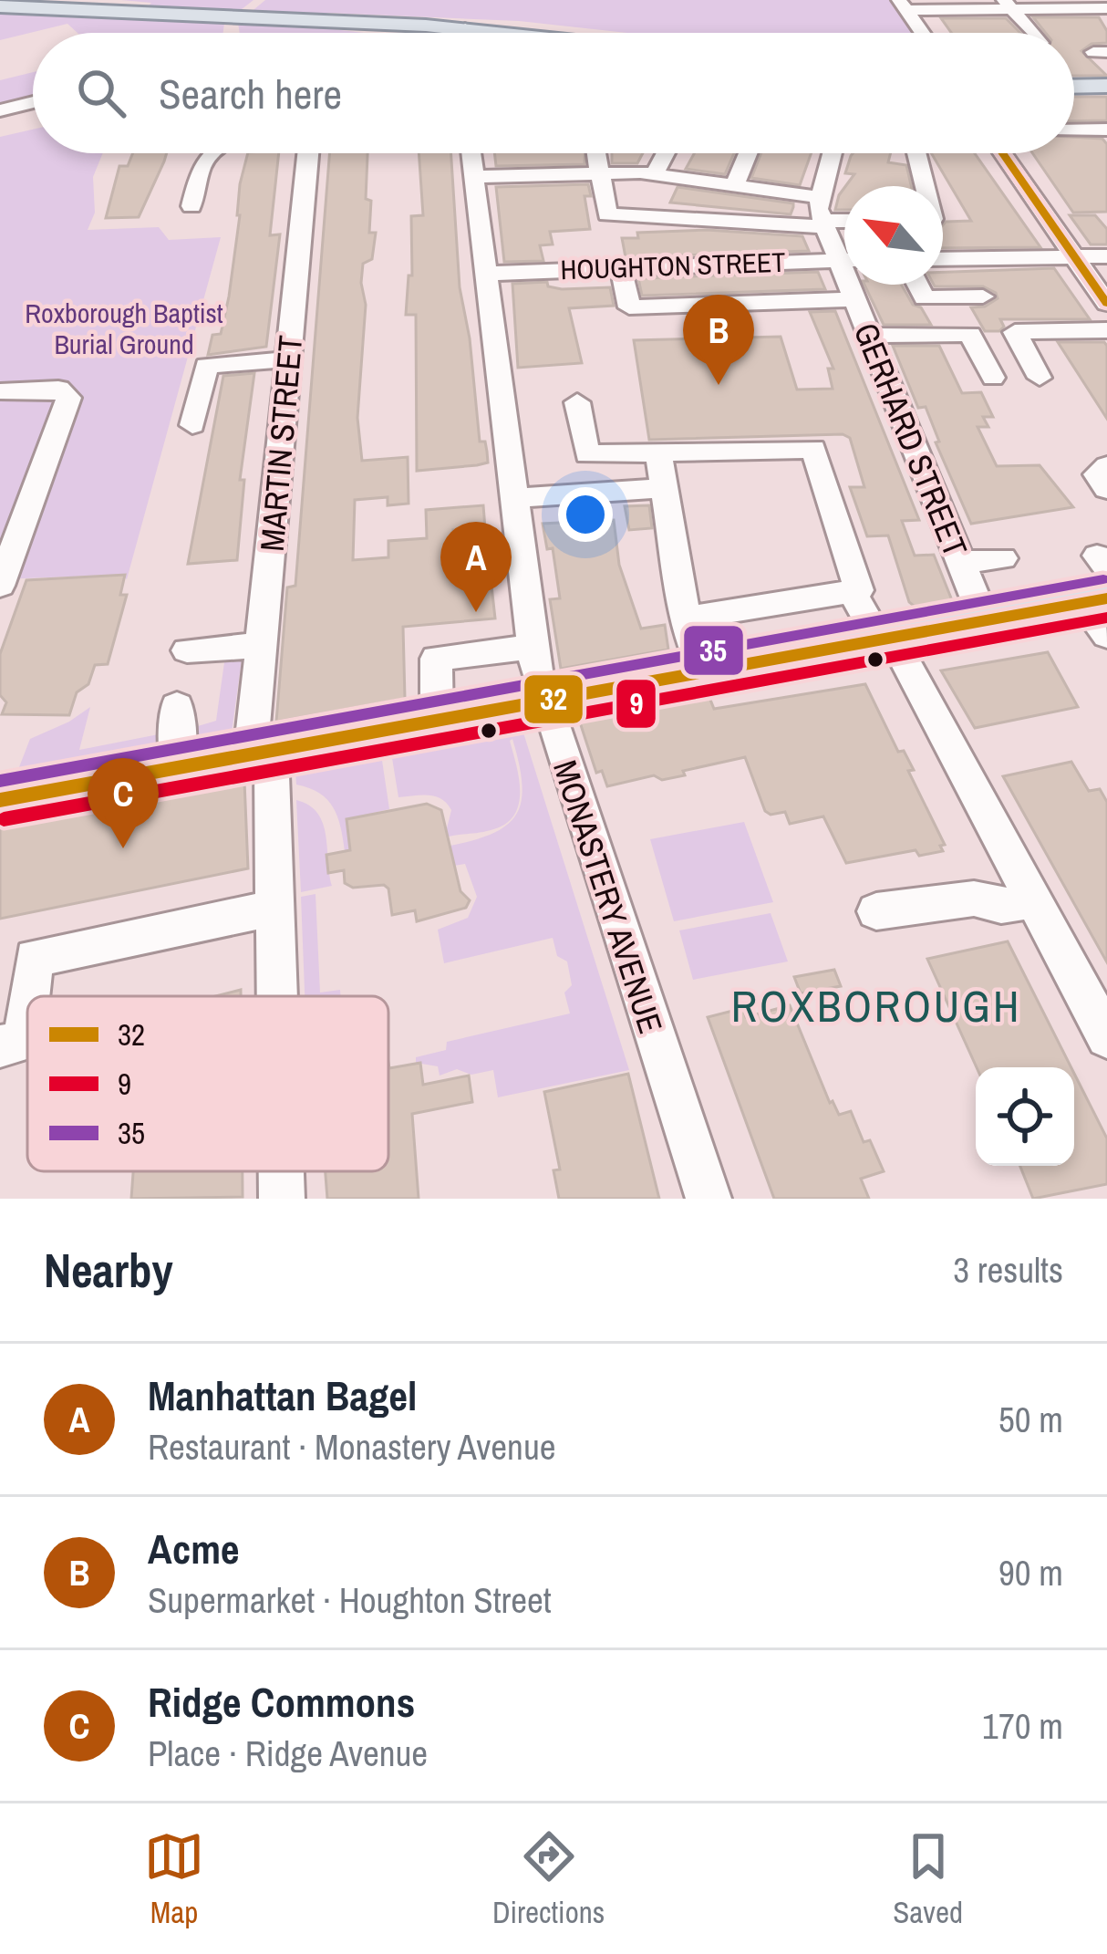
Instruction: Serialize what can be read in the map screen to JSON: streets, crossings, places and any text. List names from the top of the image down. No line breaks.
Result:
{"streets":{"street":["HOUGHTON STREET","GERHARD STREET","MARTIN STREET","MONASTERY AVENUE"]},"crossings":[["HOUGHTON STREET","MONASTERY AVENUE"]],"districts":["ROXBOROUGH"],"parks":["Roxborough Baptist Burial Ground"],"lines":["transit line 32","transit line 35","transit line 9"],"legend":["32","9","35"],"north":"top left","page":{"search":"Search here","pins":["B","A","C"],"heading":["Nearby","3 results"],"list":[{"mark":"A","name":"Manhattan Bagel","note":"Restaurant · Monastery Avenue","value":"50 m"},{"mark":"B","name":"Acme","note":"Supermarket · Houghton Street","value":"90 m"},{"mark":"C","name":"Ridge Commons","note":"Place · Ridge Avenue","value":"170 m"}],"nav":["Map","Directions","Saved"]}}
